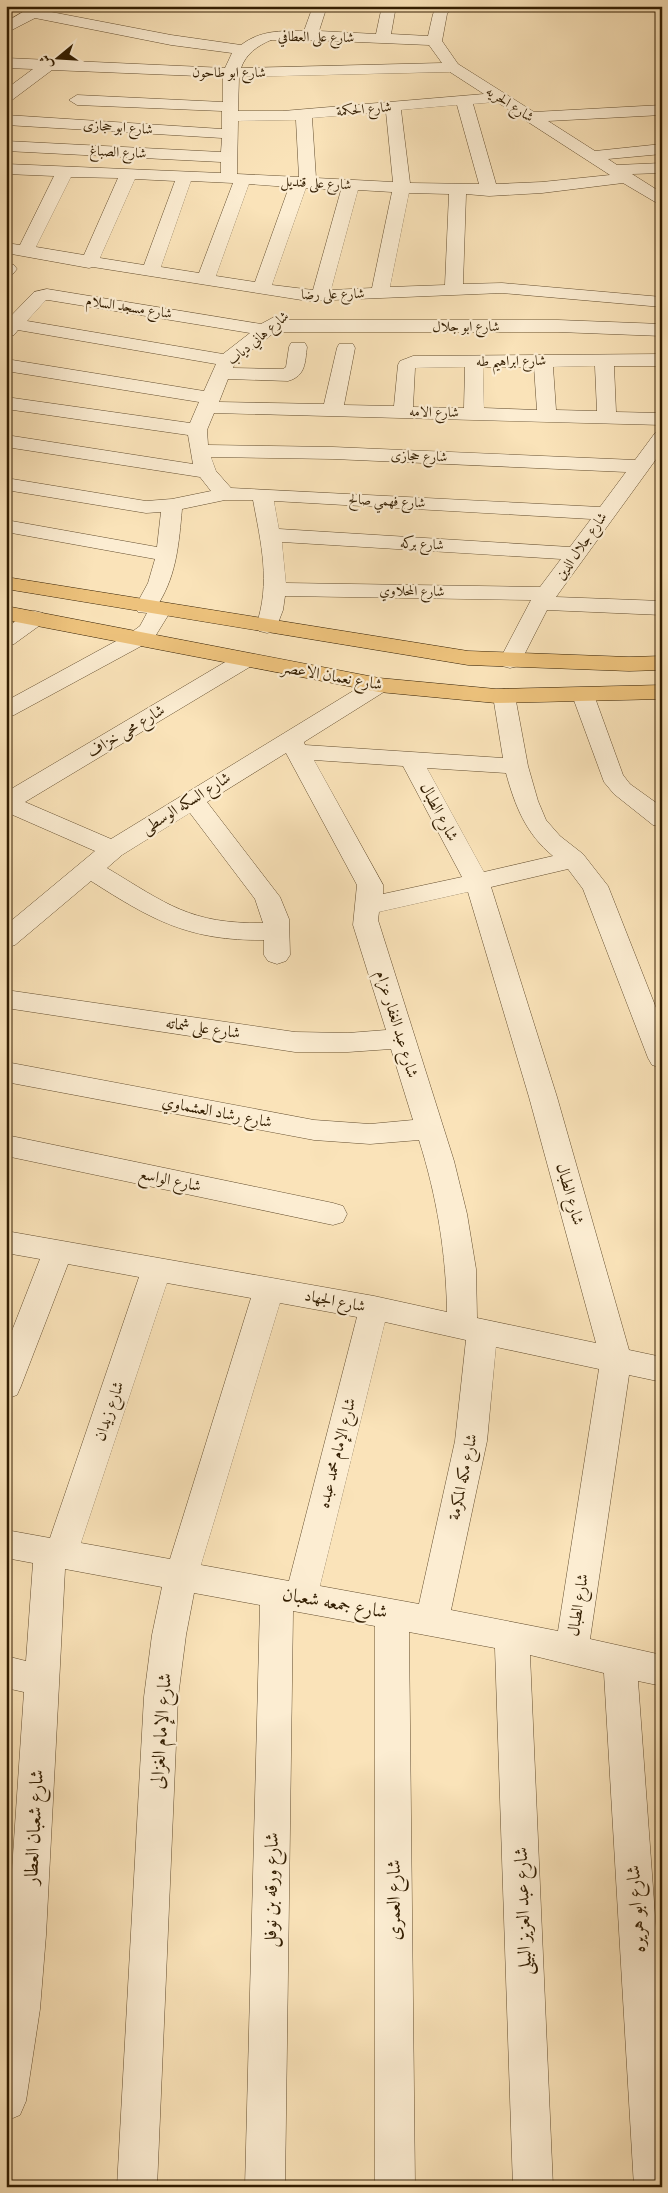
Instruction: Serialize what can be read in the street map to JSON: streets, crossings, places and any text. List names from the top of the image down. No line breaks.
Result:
{"streets":{"main road":["شارع نعمان الاعصر"],"street":["شارع على العطافي","شارع ابو طاحون","شارع الحريه","شارع الحكمة","شارع ابو حجازى","شارع الصباغ","شارع على قنديل","شارع على رضا","شارع مسجد السلام","شارع ابو جلال","شارع هاني دياب","شارع ابراهيم طه","شارع الامه","شارع حجازى","شارع فهمي صالح","شارع بركه","شارع جلال الدين","شارع المحلاوي","شارع محى خزاف","شارع السكه الوسطى","شارع الطبال","شارع عبد الغفار عزام","شارع على شماته","شارع رشاد العشماوي","شارع الواسع","شارع الجهاد","شارع زيدان","شارع الإمام محمد عبده","شارع مكه المكرمة","شارع جمعه شعبان","شارع الإمام الغزالى","شارع شعبان العطار","شارع ورقه بن نوفل","شارع العمرى","شارع ابو هريره","شارع عبد العزيز البيلى"]},"crossings":[["شارع على العطافي","شارع ابو طاحون"],["شارع على العطافي","شارع الحريه"],["شارع على العطافي","شارع الحكمة"],["شارع على العطافي","شارع ابو حجازى"],["شارع على العطافي","شارع الصباغ"],["شارع على العطافي","شارع على قنديل"],["شارع على العطافي","شارع على رضا"],["شارع ابو طاحون","شارع الحريه"],["شارع الحريه","شارع الحكمة"],["شارع الحريه","شارع على قنديل"],["شارع على رضا","شارع هاني دياب"],["شارع مسجد السلام","شارع ابو جلال"],["شارع مسجد السلام","شارع هاني دياب"],["شارع ابو جلال","شارع هاني دياب"],["شارع هاني دياب","شارع الامه"],["شارع هاني دياب","شارع حجازى"],["شارع هاني دياب","شارع فهمي صالح"],["شارع ابراهيم طه","شارع الامه"],["شارع حجازى","شارع جلال الدين"],["شارع فهمي صالح","شارع جلال الدين"],["شارع بركه","شارع جلال الدين"],["شارع جلال الدين","شارع المحلاوي"],["شارع نعمان الاعصر","شارع محى خزاف"],["شارع نعمان الاعصر","شارع السكه الوسطى"],["شارع السكه الوسطى","شارع عبد الغفار عزام"],["شارع الطبال","شارع الجهاد"],["شارع الطبال","شارع جمعه شعبان"],["شارع عبد الغفار عزام","شارع على شماته"],["شارع عبد الغفار عزام","شارع رشاد العشماوي"],["شارع عبد الغفار عزام","شارع الجهاد"],["شارع عبد الغفار عزام","شارع مكه المكرمة"],["شارع الجهاد","شارع زيدان"],["شارع الجهاد","شارع الإمام محمد عبده"],["شارع الجهاد","شارع مكه المكرمة"],["شارع الجهاد","شارع الإمام الغزالى"],["شارع زيدان","شارع جمعه شعبان"],["شارع زيدان","شارع شعبان العطار"],["شارع الإمام محمد عبده","شارع جمعه شعبان"],["شارع الإمام محمد عبده","شارع ورقه بن نوفل"],["شارع مكه المكرمة","شارع جمعه شعبان"],["شارع جمعه شعبان","شارع الإمام الغزالى"],["شارع جمعه شعبان","شارع شعبان العطار"],["شارع جمعه شعبان","شارع ورقه بن نوفل"],["شارع جمعه شعبان","شارع العمرى"],["شارع جمعه شعبان","شارع ابو هريره"],["شارع جمعه شعبان","شارع عبد العزيز البيلى"]],"north":"left"}
